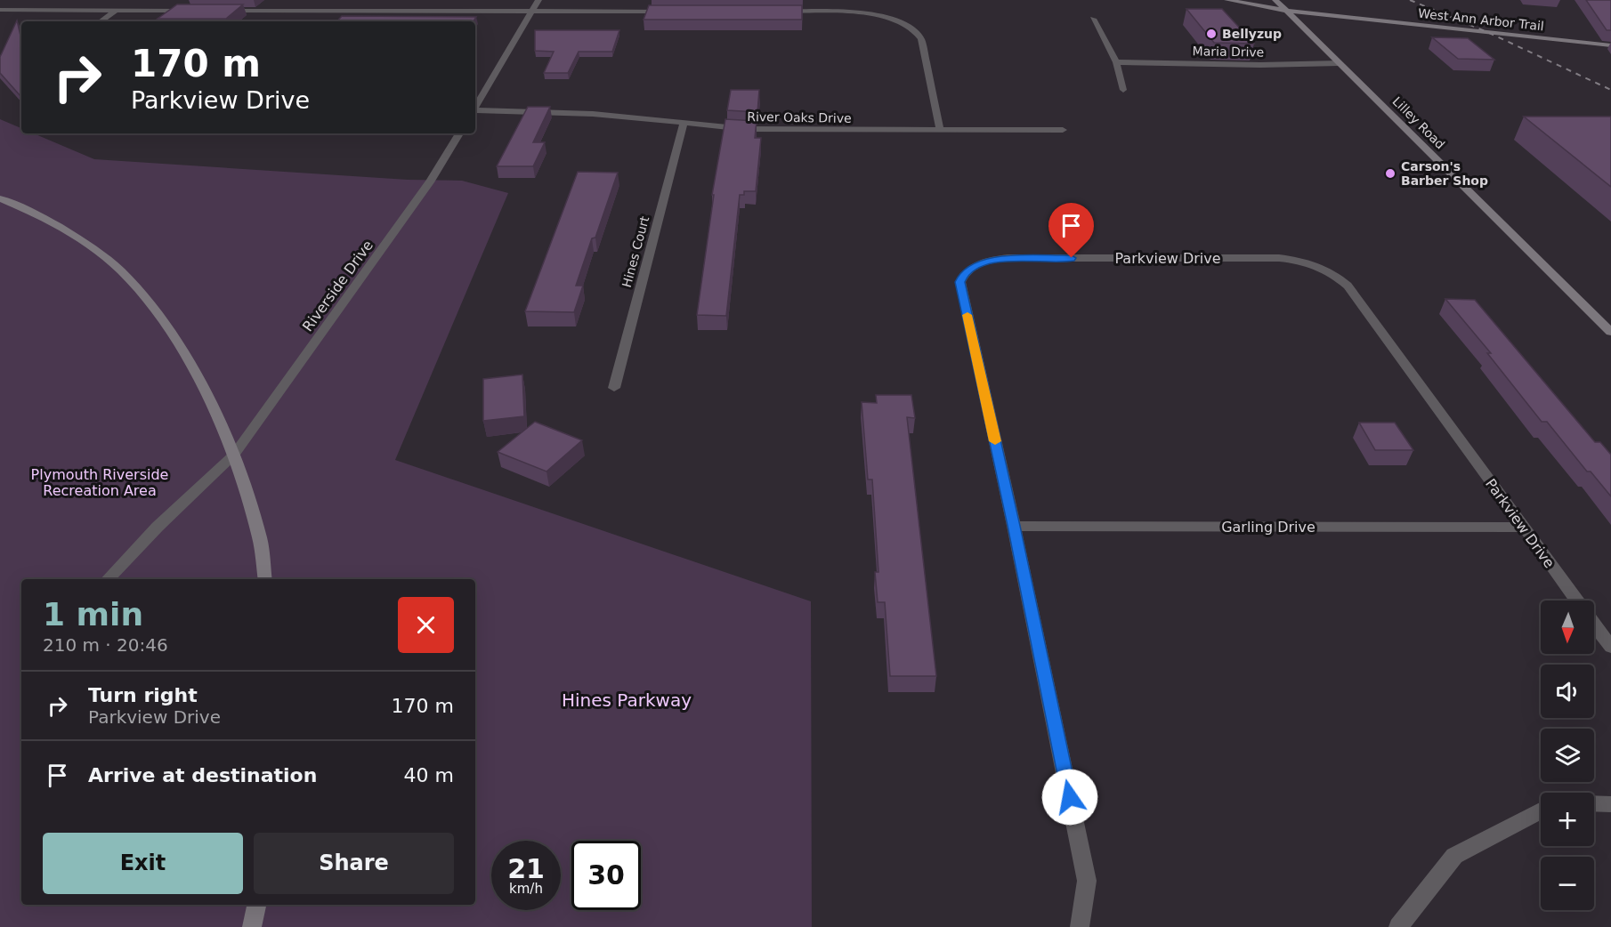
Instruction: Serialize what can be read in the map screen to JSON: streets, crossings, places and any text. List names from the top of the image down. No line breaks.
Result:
{"streets":{"street":["West Ann Arbor Trail","Maria Drive","River Oaks Drive","Lilley Road","Hines Court","Parkview Drive","Riverside Drive","Garling Drive"]},"crossings":[["West Ann Arbor Trail","Lilley Road"],["Maria Drive","Lilley Road"],["River Oaks Drive","Hines Court"],["Parkview Drive","Garling Drive"]],"parks":["Plymouth Riverside Recreation Area","Hines Parkway"],"places":["Bellyzup","Carson's Barber Shop"],"north":"bottom","page":{"turn":["170 m","Parkview Drive"],"heading":["1 min","210 m · 20:46"],"map_buttons":["+","−"],"list":[{"name":"Turn right","note":"Parkview Drive","value":"170 m"},{"name":"Arrive at destination","value":"40 m"}],"buttons":["Exit","Share"],"speed":"21 km/h","limit":"30"}}
